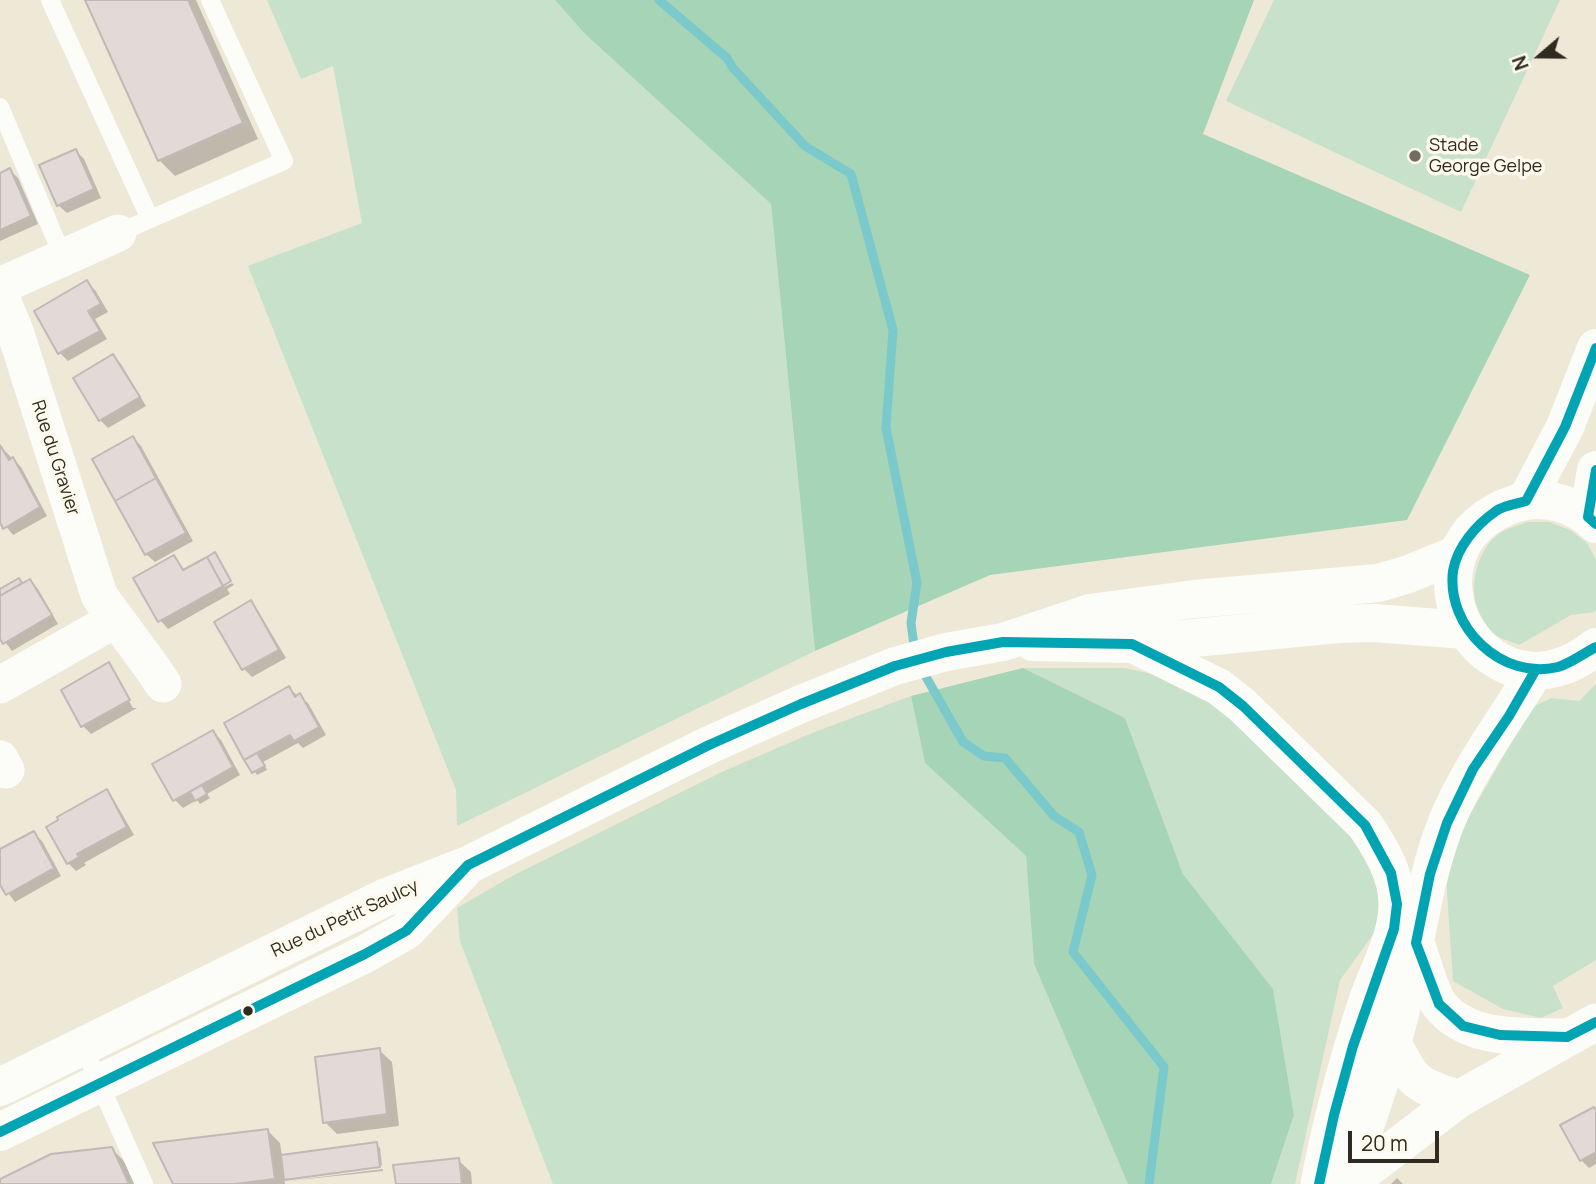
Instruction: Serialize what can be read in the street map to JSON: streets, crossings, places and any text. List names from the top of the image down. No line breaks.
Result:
{"streets":{"main road":["Rue du Petit Saulcy"],"street":["Rue du Gravier"]},"places":["Stade George Gelpe"],"scale_bar":"20 m","north":"left"}
